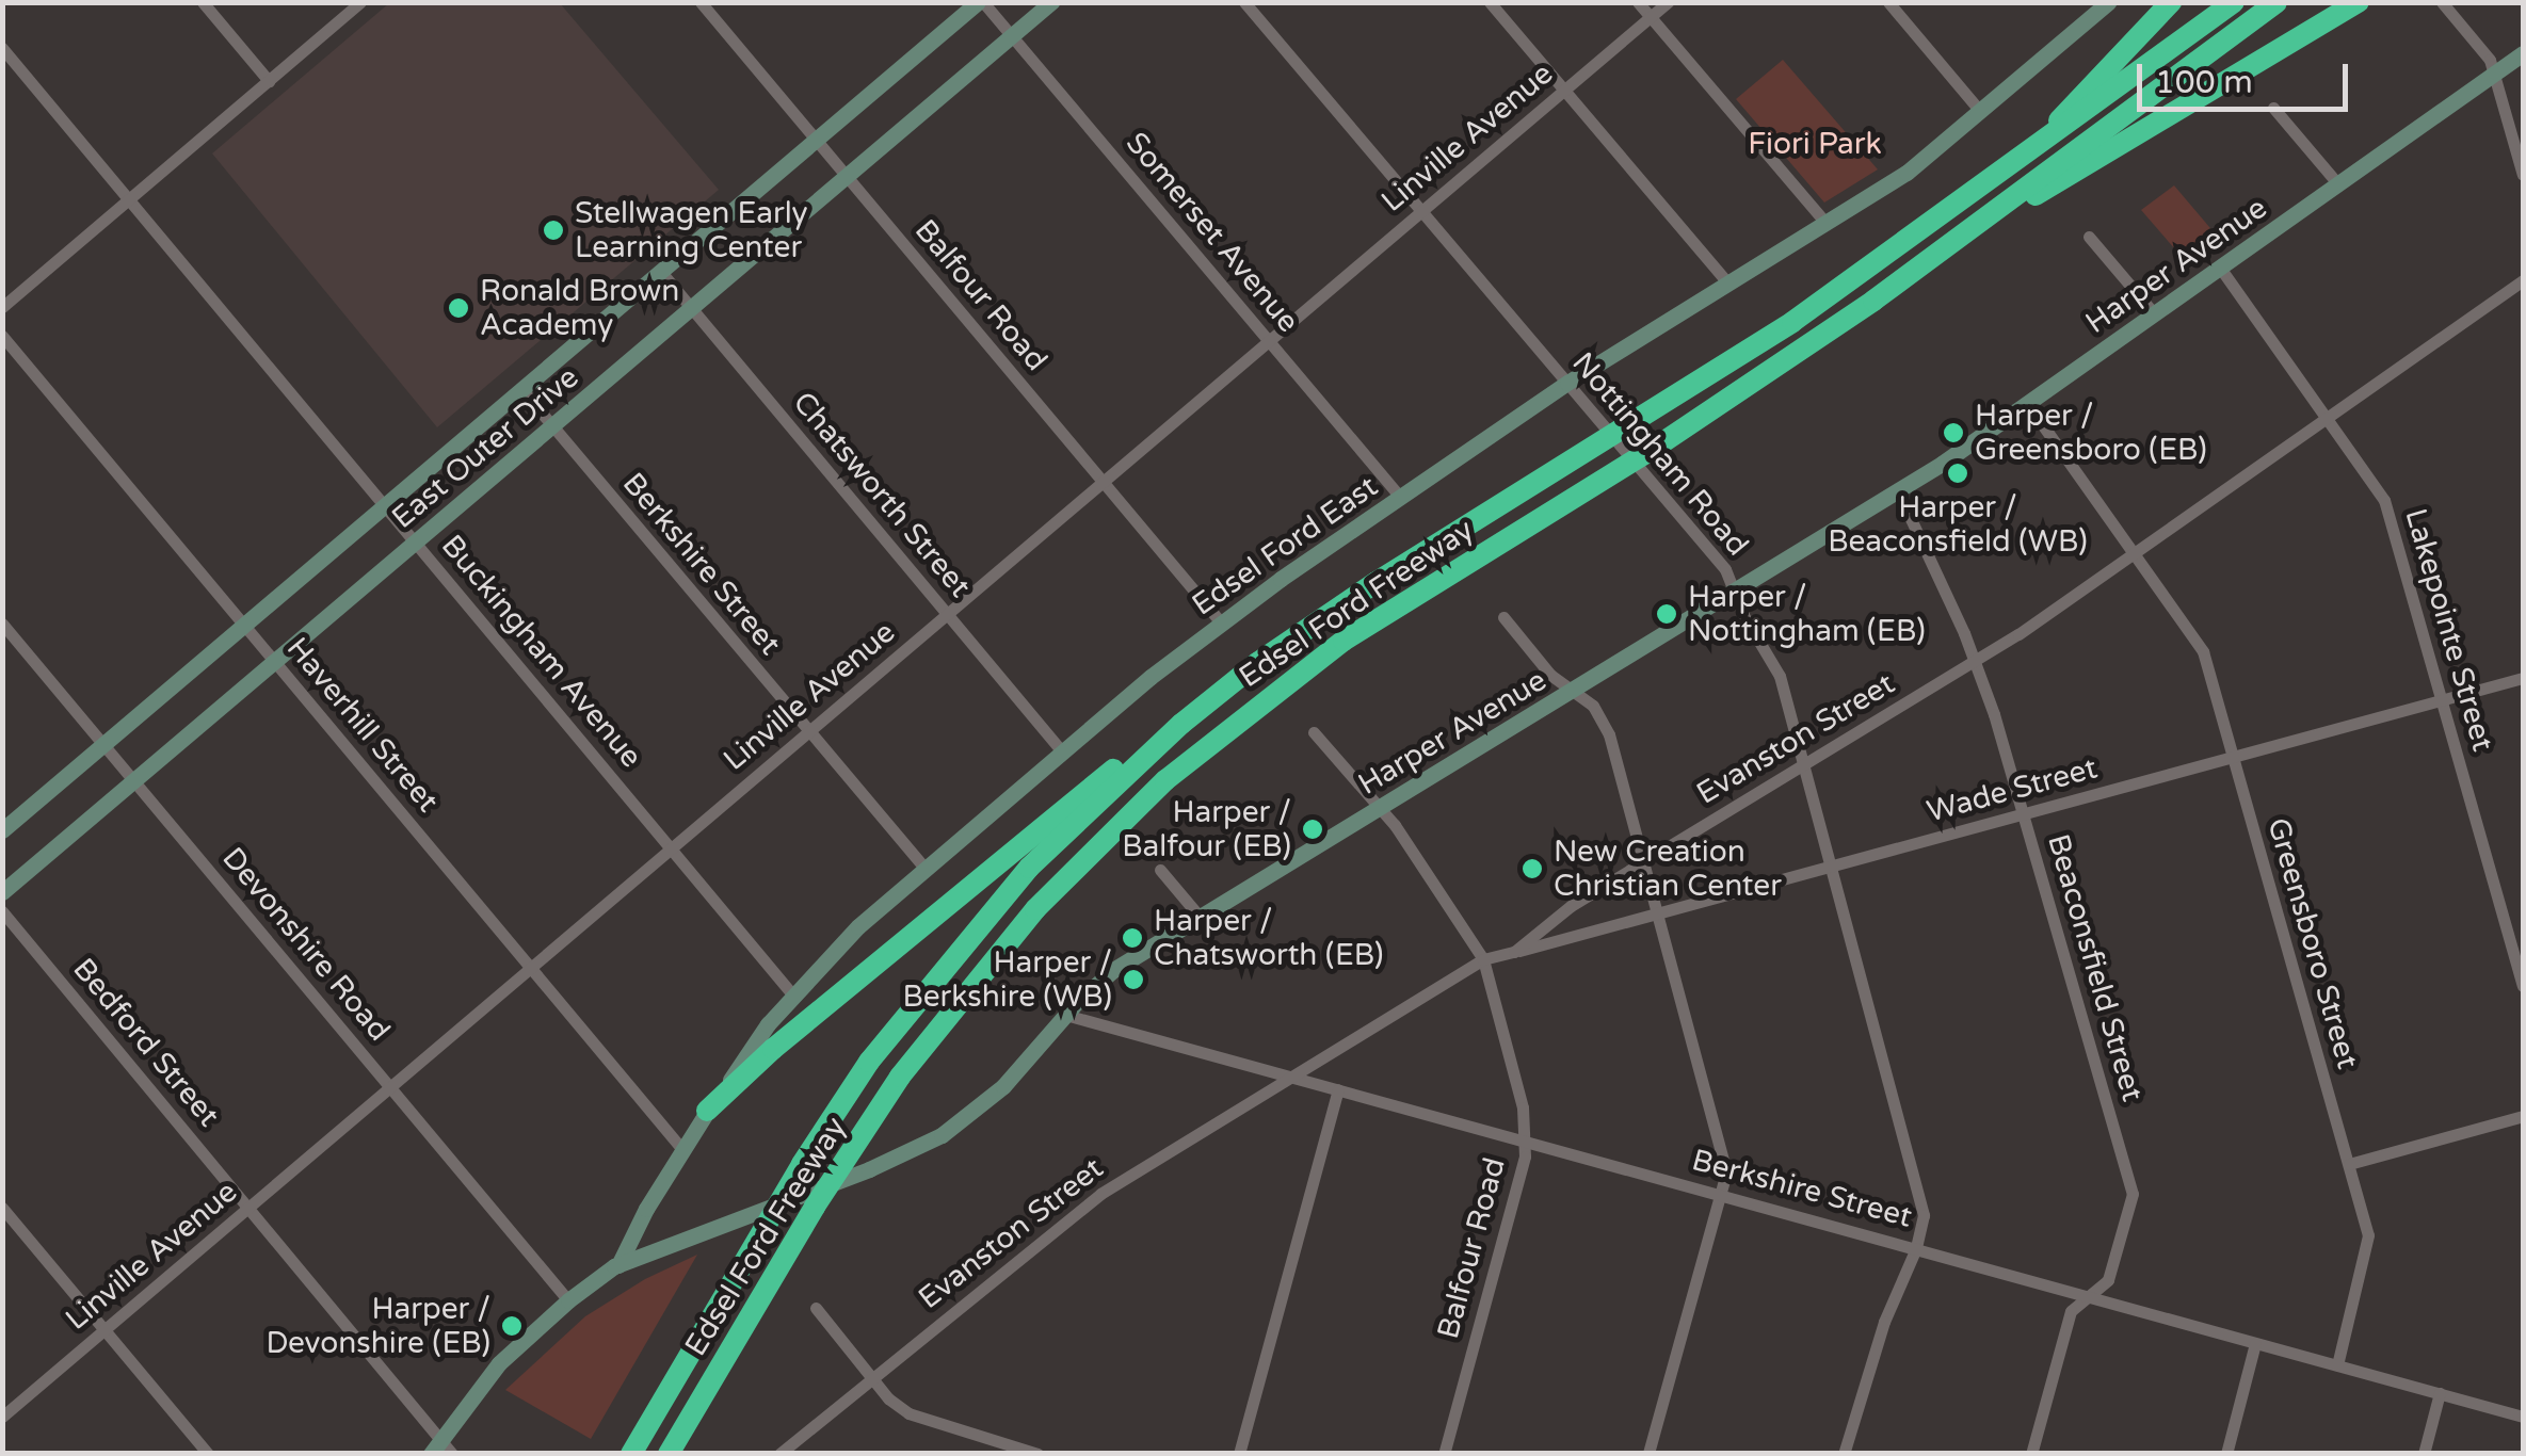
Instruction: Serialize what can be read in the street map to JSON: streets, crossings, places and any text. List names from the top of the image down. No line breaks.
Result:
{"streets":{"highway":["Edsel Ford Freeway"],"street":["Linville Avenue","Somerset Avenue","Harper Avenue","Balfour Road","East Outer Drive","Nottingham Road","Chatsworth Street","Edsel Ford East","Berkshire Street","Lakepointe Street","Buckingham Avenue","Haverhill Street","Evanston Street","Wade Street","Greensboro Street","Devonshire Road","Beaconsfield Street","Bedford Street"]},"crossings":[["Linville Avenue","Somerset Avenue"],["Linville Avenue","Balfour Road"],["Linville Avenue","Nottingham Road"],["Linville Avenue","Chatsworth Street"],["Linville Avenue","Berkshire Street"],["Linville Avenue","Buckingham Avenue"],["Linville Avenue","Haverhill Street"],["Linville Avenue","Devonshire Road"],["Linville Avenue","Bedford Street"],["Somerset Avenue","East Outer Drive"],["Somerset Avenue","Edsel Ford East"],["Harper Avenue","Balfour Road"],["Harper Avenue","Nottingham Road"],["Harper Avenue","Edsel Ford East"],["Harper Avenue","Berkshire Street"],["Harper Avenue","Lakepointe Street"],["Harper Avenue","Greensboro Street"],["Harper Avenue","Devonshire Road"],["Harper Avenue","Beaconsfield Street"],["Harper Avenue","Bedford Street"],["Balfour Road","East Outer Drive"],["Balfour Road","Edsel Ford East"],["Balfour Road","Berkshire Street"],["Balfour Road","Evanston Street"],["East Outer Drive","Chatsworth Street"],["East Outer Drive","Berkshire Street"],["East Outer Drive","Buckingham Avenue"],["East Outer Drive","Haverhill Street"],["East Outer Drive","Devonshire Road"],["Nottingham Road","Edsel Ford East"],["Nottingham Road","Berkshire Street"],["Nottingham Road","Evanston Street"],["Nottingham Road","Wade Street"],["Chatsworth Street","Edsel Ford East"],["Edsel Ford East","Berkshire Street"],["Edsel Ford East","Buckingham Avenue"],["Edsel Ford East","Haverhill Street"],["Berkshire Street","Evanston Street"],["Berkshire Street","Greensboro Street"],["Berkshire Street","Beaconsfield Street"],["Lakepointe Street","Evanston Street"],["Lakepointe Street","Wade Street"],["Evanston Street","Wade Street"],["Evanston Street","Greensboro Street"],["Evanston Street","Beaconsfield Street"],["Wade Street","Greensboro Street"],["Wade Street","Beaconsfield Street"]],"parks":["Fiori Park"],"places":["Stellwagen Early Learning Center","Ronald Brown Academy","Harper / Greensboro (EB)","Harper / Beaconsfield (WB)","Harper / Nottingham (EB)","Harper / Balfour (EB)","New Creation Christian Center","Harper / Chatsworth (EB)","Harper / Berkshire (WB)","Harper / Devonshire (EB)"],"scale_bar":"100 m"}
